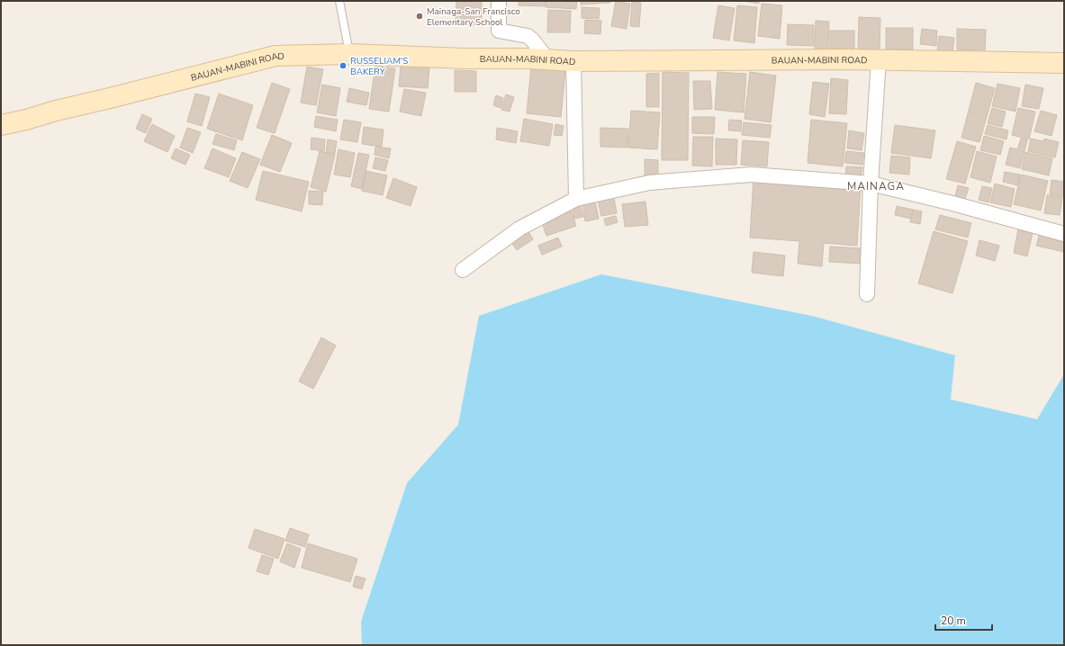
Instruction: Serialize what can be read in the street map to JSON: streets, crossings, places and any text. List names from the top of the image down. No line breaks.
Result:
{"streets":{"main road":["BAUAN-MABINI ROAD"]},"districts":["MAINAGA"],"places":["Mainaga-San Francisco Elementary School","RUSSELIAM'S BAKERY"],"scale_bar":"20 m"}
